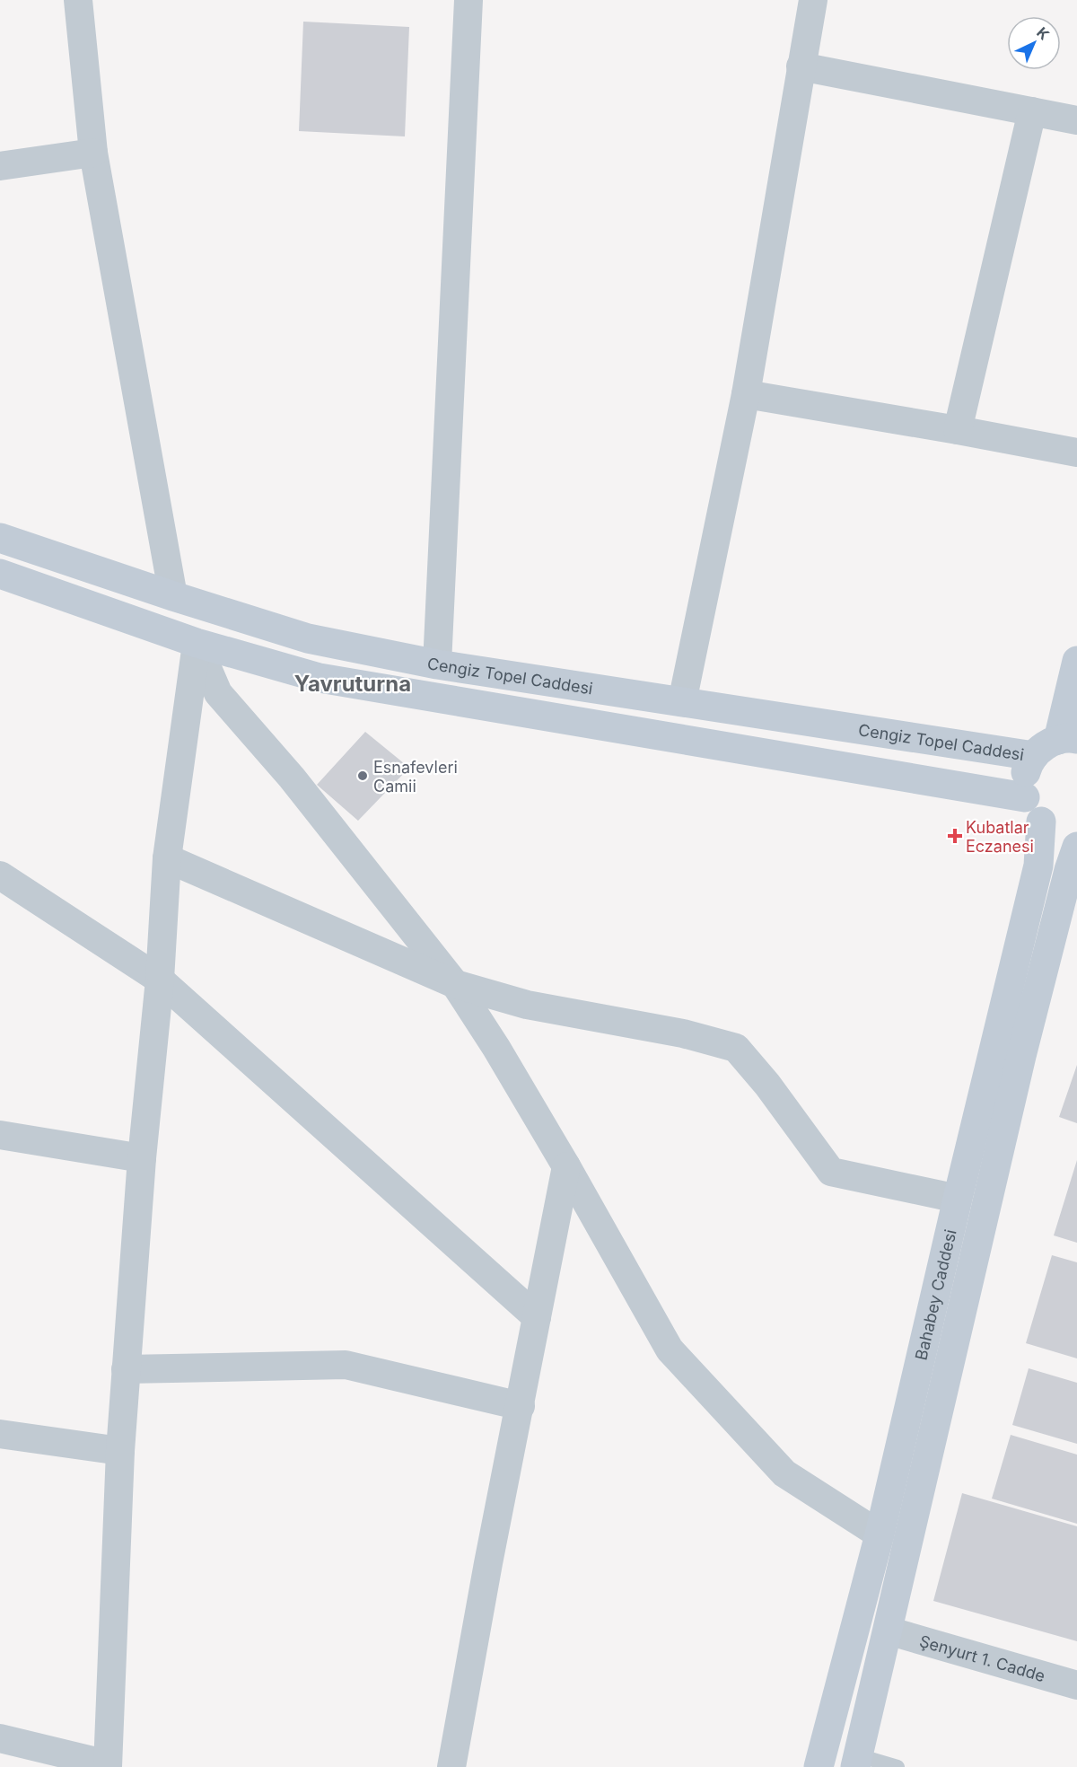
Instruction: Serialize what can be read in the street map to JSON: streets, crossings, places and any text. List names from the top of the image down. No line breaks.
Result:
{"streets":{"main road":["Cengiz Topel Caddesi","Bahabey Caddesi"],"street":["Şenyurt 1. Cadde"]},"crossings":[["Bahabey Caddesi","Şenyurt 1. Cadde"]],"districts":["Yavruturna"],"places":{"other":["Esnafevleri Camii"],"health":["Kubatlar Eczanesi"]},"north":"top right"}
